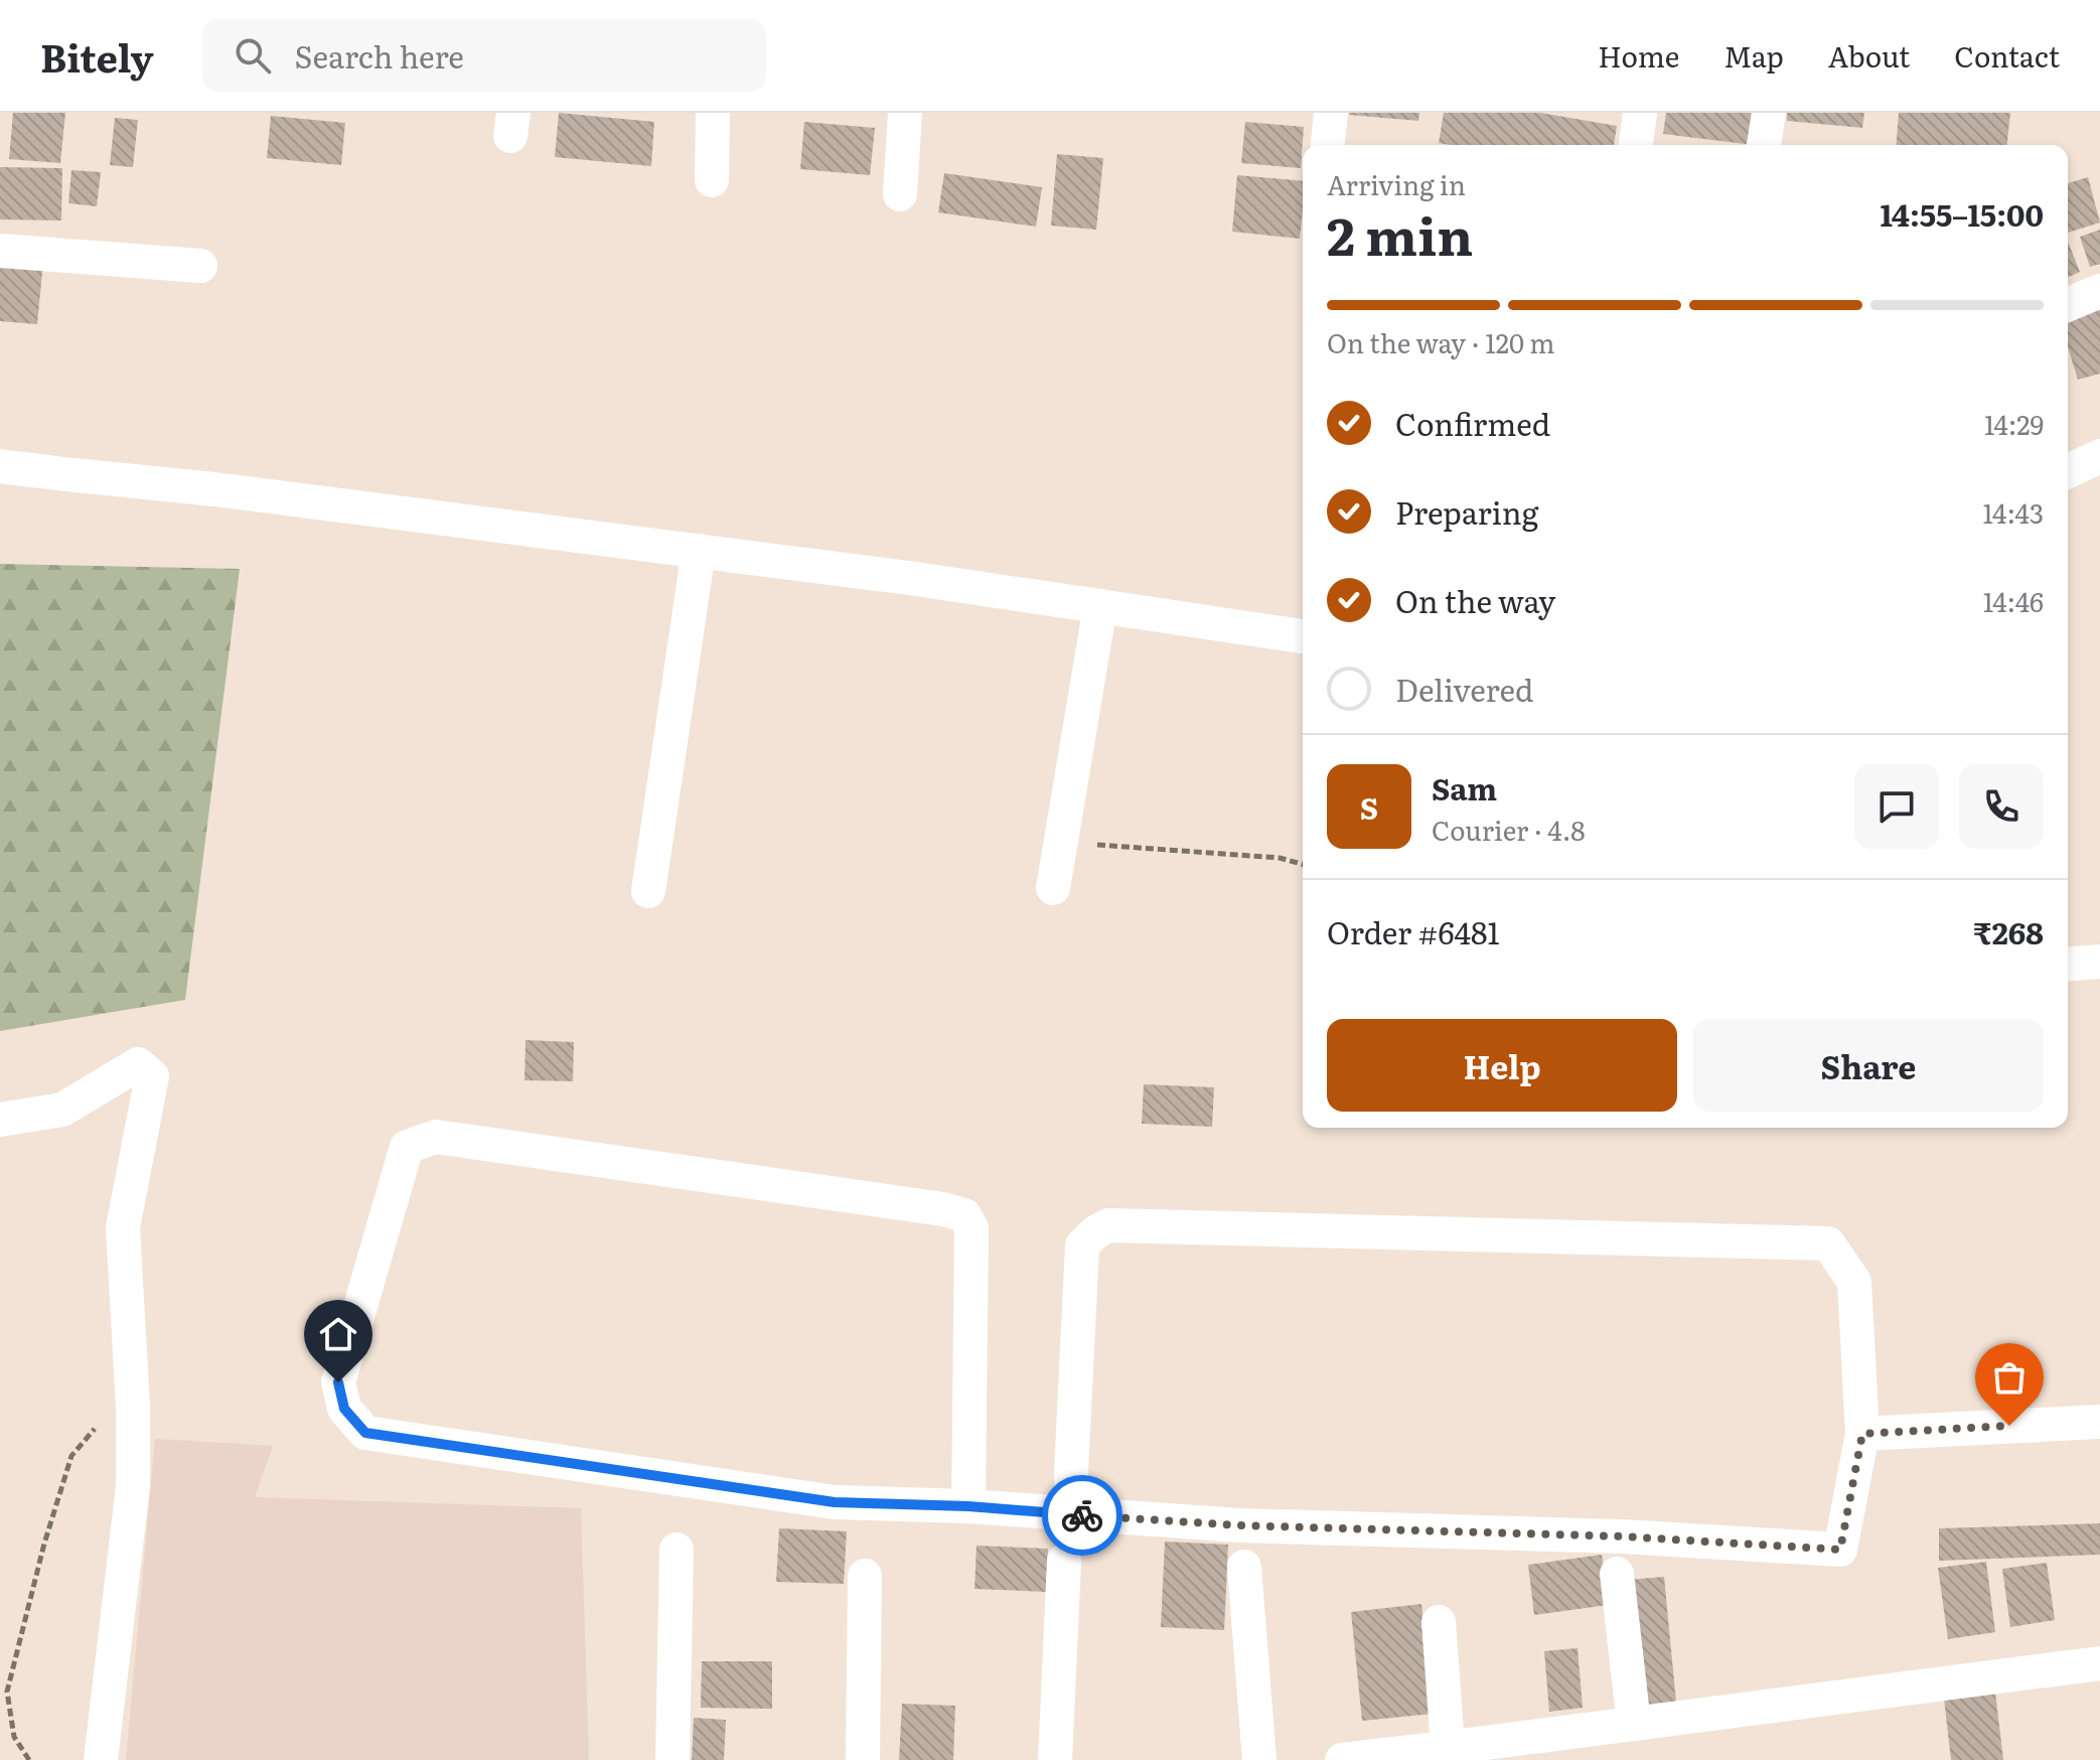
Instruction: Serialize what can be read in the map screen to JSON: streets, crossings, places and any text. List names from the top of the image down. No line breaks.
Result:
{"page":{"header":"Bitely","search":"Search here","nav":["Home","Map","About","Contact"],"heading":["2 min","Arriving in","14:55–15:00"],"panel":["Sam","Courier · 4.8","Order #6481","₹268"],"bar":"On the way · 120 m","list":[["Confirmed","14:29"],["Preparing","14:43"],["On the way","14:46"],"Delivered"],"round":"S","buttons":["Help","Share"]}}
